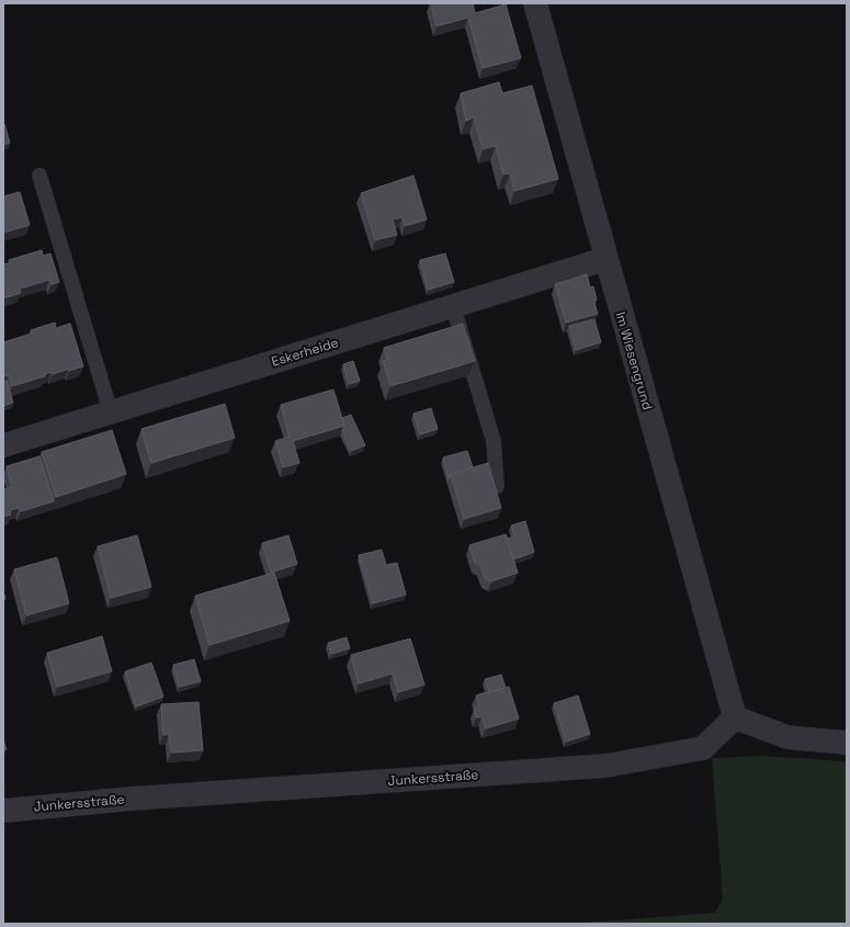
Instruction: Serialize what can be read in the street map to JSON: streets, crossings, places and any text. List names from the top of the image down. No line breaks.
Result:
{"streets":{"street":["Eskerheide","Im Wiesengrund","Junkersstraße"]},"crossings":[["Eskerheide","Im Wiesengrund"],["Im Wiesengrund","Junkersstraße"]]}
